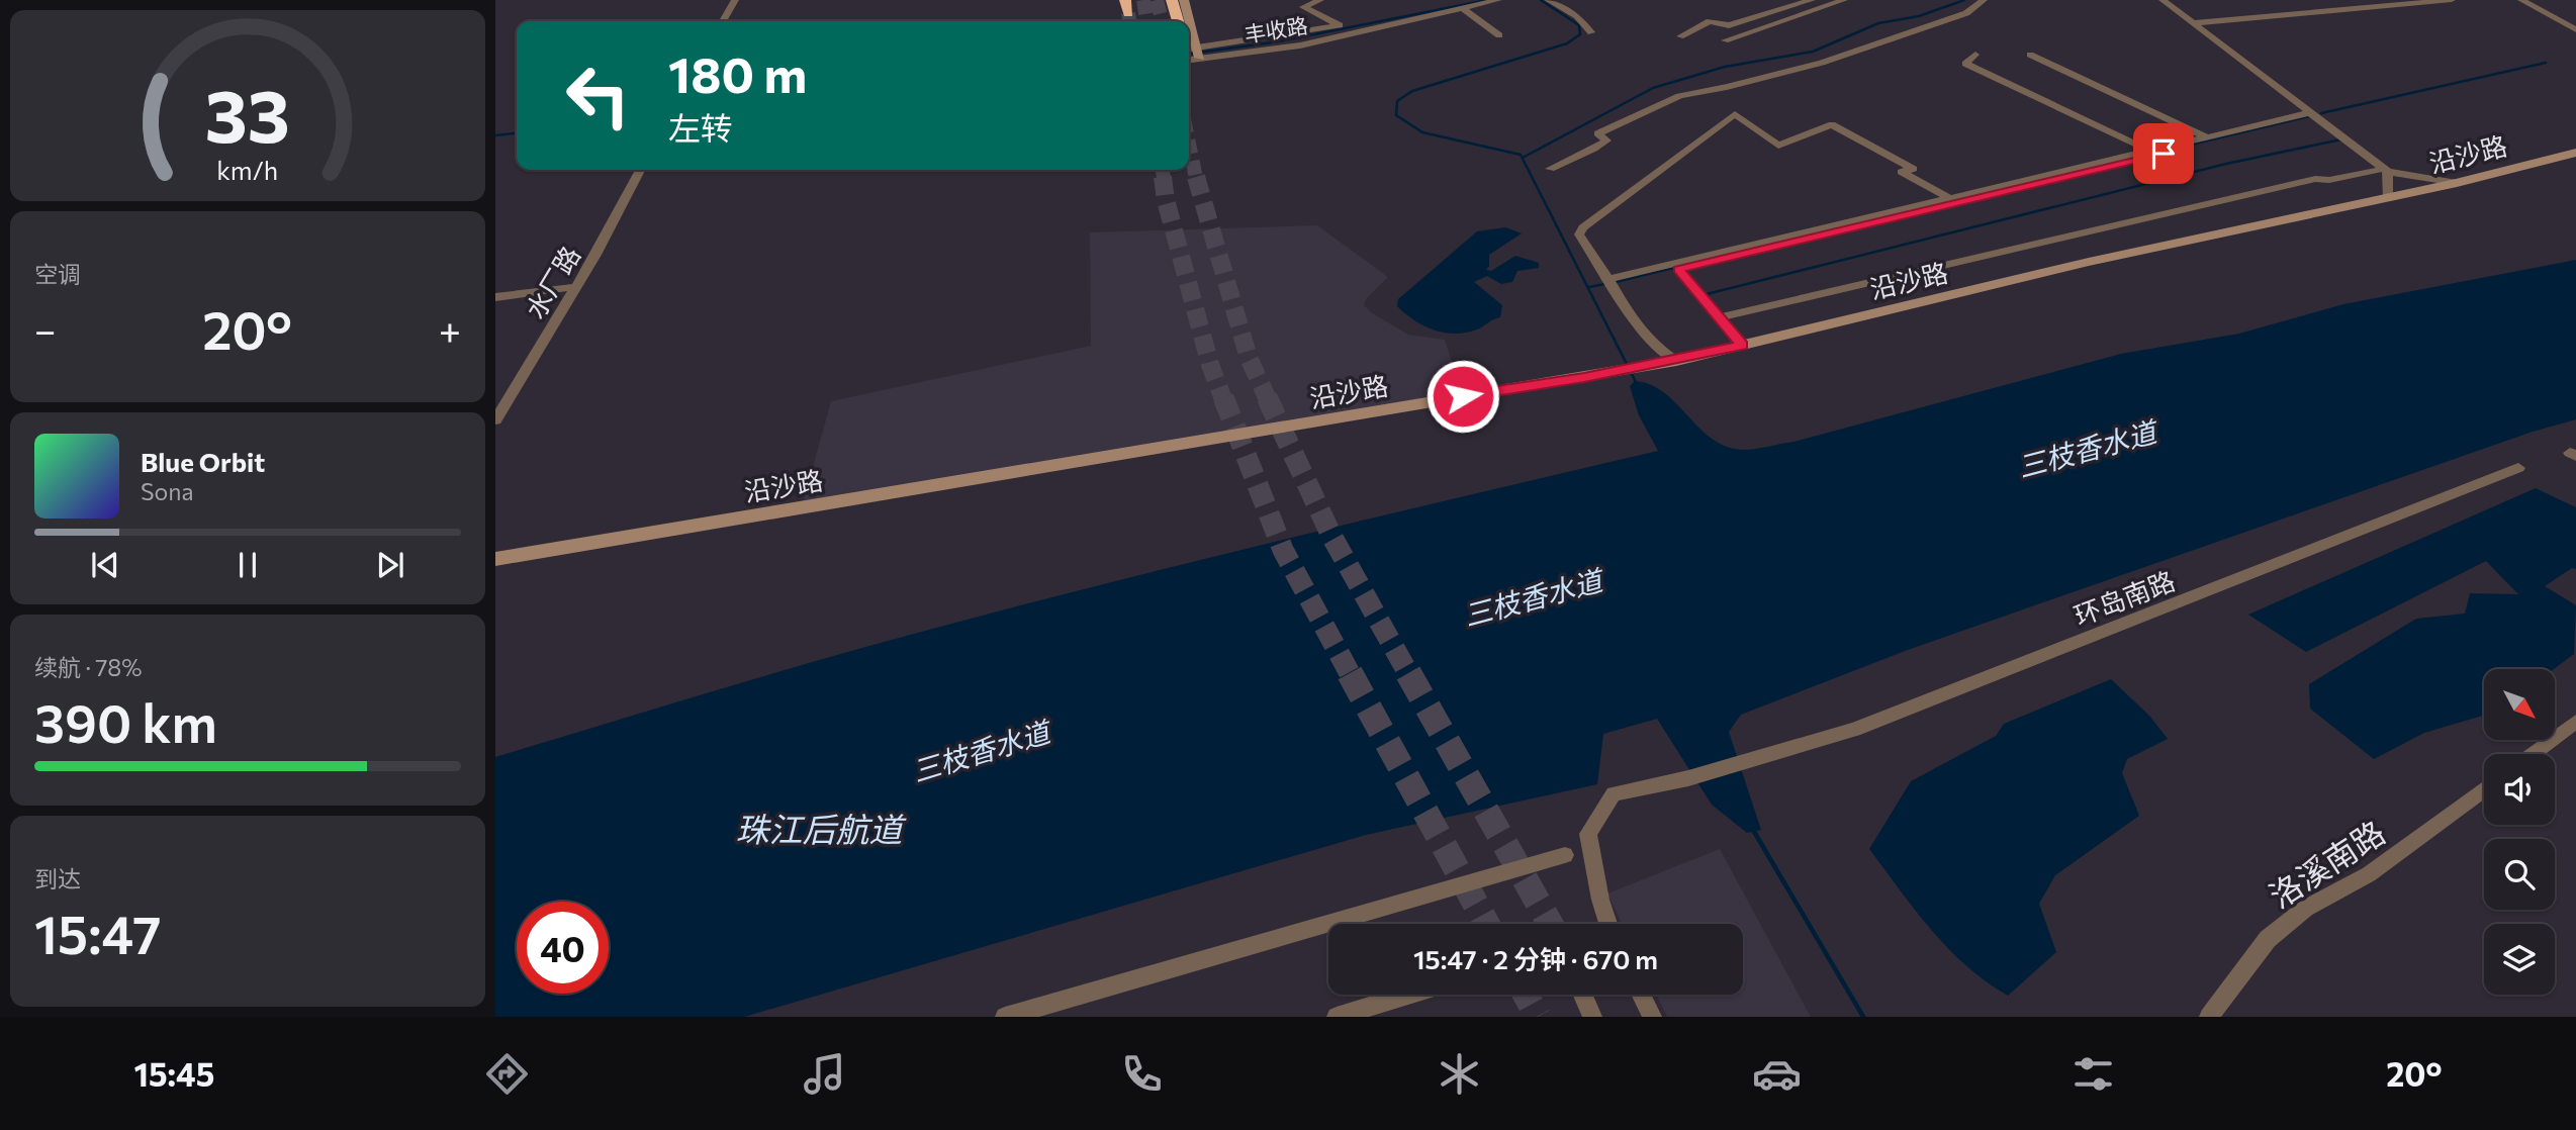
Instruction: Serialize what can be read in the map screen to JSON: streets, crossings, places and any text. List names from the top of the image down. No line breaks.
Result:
{"streets":{"street":["丰收路","沿沙路","水厂路","环岛南路","洛溪南路"]},"water":["三枝香水道","珠江后航道"],"north":"bottom right","page":{"turn":["180 m","左转"],"tile":["空调",["续航 · 78%","390 km"],["到达","15:47"]],"heat":["−","20°","+"],"song":["Blue Orbit","Sona"],"limit":"40","trip":"15:47 · 2 分钟 · 670 m","tabs":["15:45","20°"],"gauge":["33","km/h"]}}
